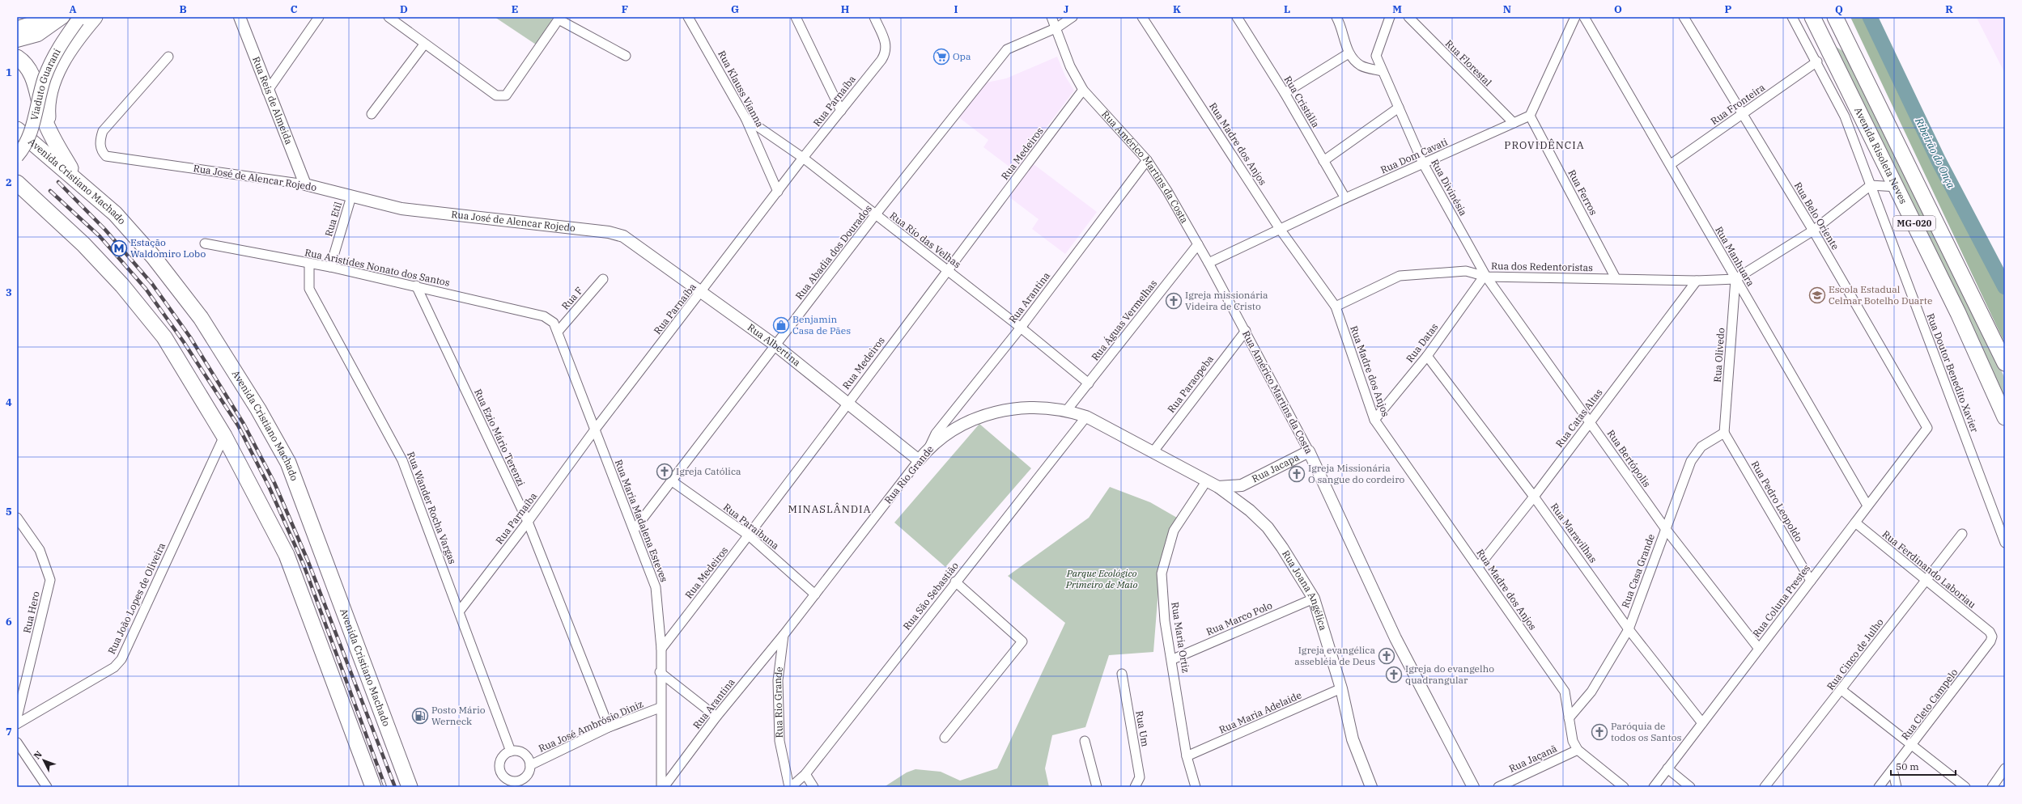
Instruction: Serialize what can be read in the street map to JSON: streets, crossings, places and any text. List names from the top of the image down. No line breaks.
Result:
{"streets":{"highway":["Avenida Risoleta Neves","Avenida Cristiano Machado","MG-020"],"main road":["Viaduto Guarani"],"street":["Rua Florestal","Rua Klauss Vianna","Rua Reis de Almeida","Rua Parnaíba","Rua Cristália","Rua Fronteira","Rua Madre dos Anjos","Rua Medeiros","Rua Dom Cavati","Rua Américo Martins da Costa","Rua José de Alencar Rojedo","Rua Divinésia","Rua Ferros","Rua Belo Oriente","Rua Etil","Rua Rio das Velhas","Rua Abadia dos Dourados","Rua Manhuara","Rua dos Redentoristas","Rua Aristídes Nonato dos Santos","Rua Arantina","Rua F","Rua Águas Vermelhas","Rua Datas","Rua Albertina","Rua Olivedo","Rua Doutor Benedito Xavier","Rua Paraopeba","Rua Catas Altas","Rua Ezio Mário Terenzi","Rua Bertópolis","Rua Jacapa","Rua Rio Grande","Rua Pedro Leopoldo","Rua Wander Rocha Vargas","Rua Maria Madalena Esteves","Rua Paraibuna","Rua Maravilhas","Rua Ferdinando Laboriau","Rua Casa Grande","Rua Joana Angélica","Rua São Sebastião","Rua João Lopes de Oliveira","Rua Coluna Prestes","Rua Hero","Rua Marco Polo","Rua Maria Ortiz","Rua Cinco de Julho","Rua Cleto Campelo","Rua Maria Adelaide","Rua José Ambrósio Diniz","Rua Um","Rua Jaçanã"]},"crossings":[["Rua Florestal","Rua Dom Cavati"],["Rua Klauss Vianna","Rua Parnaíba"],["Rua Klauss Vianna","Rua Rio das Velhas"],["Rua Reis de Almeida","Rua José de Alencar Rojedo"],["Rua Parnaíba","Rua Rio das Velhas"],["Rua Parnaíba","Rua Albertina"],["Rua Parnaíba","Rua Ezio Mário Terenzi"],["Rua Parnaíba","Rua Wander Rocha Vargas"],["Rua Parnaíba","Rua Maria Madalena Esteves"],["Rua Cristália","Rua Dom Cavati"],["Rua Fronteira","Rua Belo Oriente"],["Rua Fronteira","Rua Manhuara"],["Rua Fronteira","Rua Doutor Benedito Xavier"],["Rua Madre dos Anjos","Rua Dom Cavati"],["Rua Madre dos Anjos","Rua dos Redentoristas"],["Rua Madre dos Anjos","Rua Datas"],["Rua Madre dos Anjos","Rua Catas Altas"],["Rua Madre dos Anjos","Rua Casa Grande"],["Rua Madre dos Anjos","Rua Jaçanã"],["Rua Medeiros","Rua Américo Martins da Costa"],["Rua Medeiros","Rua Rio das Velhas"],["Rua Medeiros","Rua Albertina"],["Rua Medeiros","Rua Maria Madalena Esteves"],["Rua Medeiros","Rua Paraibuna"],["Rua Dom Cavati","Rua Américo Martins da Costa"],["Rua Dom Cavati","Rua Divinésia"],["Rua Dom Cavati","Rua Ferros"],["Rua Américo Martins da Costa","Rua Abadia dos Dourados"],["Rua Américo Martins da Costa","Rua Arantina"],["Rua Américo Martins da Costa","Rua Águas Vermelhas"],["Rua Américo Martins da Costa","Rua Paraopeba"],["Rua Américo Martins da Costa","Rua Jacapa"],["Rua José de Alencar Rojedo","Rua Etil"],["Rua José de Alencar Rojedo","Rua Albertina"],["Rua Divinésia","Rua dos Redentoristas"],["Rua Divinésia","Rua Datas"],["Rua Divinésia","Rua Bertópolis"],["Rua Ferros","Rua dos Redentoristas"],["Rua Belo Oriente","Rua Coluna Prestes"],["Rua Etil","Rua Aristídes Nonato dos Santos"],["Rua Rio das Velhas","Rua Abadia dos Dourados"],["Rua Rio das Velhas","Rua Arantina"],["Rua Rio das Velhas","Rua Águas Vermelhas"],["Rua Abadia dos Dourados","Rua Albertina"],["Rua Abadia dos Dourados","Rua Maria Madalena Esteves"],["Rua Abadia dos Dourados","Rua Paraibuna"],["Rua Manhuara","Rua dos Redentoristas"],["Rua Manhuara","Rua Olivedo"],["Rua Manhuara","Rua Coluna Prestes"],["Rua dos Redentoristas","Rua Datas"],["Rua dos Redentoristas","Rua Olivedo"],["Rua dos Redentoristas","Rua Catas Altas"],["Rua dos Redentoristas","Rua Bertópolis"],["Rua Aristídes Nonato dos Santos","Rua Ezio Mário Terenzi"],["Rua Aristídes Nonato dos Santos","Rua Wander Rocha Vargas"],["Rua Aristídes Nonato dos Santos","Rua Maria Madalena Esteves"],["Rua Arantina","Rua Rio Grande"],["Rua Arantina","Rua Maria Madalena Esteves"],["Rua F","Rua Maria Madalena Esteves"],["Rua Águas Vermelhas","Rua Rio Grande"],["Rua Datas","Rua Bertópolis"],["Rua Datas","Rua Maravilhas"],["Rua Albertina","Rua Rio Grande"],["Rua Olivedo","Rua Pedro Leopoldo"],["Rua Olivedo","Rua Casa Grande"],["Rua Paraopeba","Rua Rio Grande"],["Rua Catas Altas","Rua Bertópolis"],["Rua Catas Altas","Rua Maravilhas"],["Rua Ezio Mário Terenzi","Rua José Ambrósio Diniz"],["Rua Bertópolis","Rua Casa Grande"],["Rua Bertópolis","Rua Coluna Prestes"],["Rua Jacapa","Rua Joana Angélica"],["Rua Rio Grande","Rua Paraibuna"],["Rua Rio Grande","Rua Joana Angélica"],["Rua Rio Grande","Rua São Sebastião"],["Rua Rio Grande","Rua Maria Ortiz"],["Rua Pedro Leopoldo","Rua Casa Grande"],["Rua Pedro Leopoldo","Rua Coluna Prestes"],["Rua Wander Rocha Vargas","Rua José Ambrósio Diniz"],["Rua Maria Madalena Esteves","Rua José Ambrósio Diniz"],["Rua Maravilhas","Rua Casa Grande"],["Rua Maravilhas","Rua Coluna Prestes"],["Rua Ferdinando Laboriau","Rua Coluna Prestes"],["Rua Ferdinando Laboriau","Rua Cinco de Julho"],["Rua Ferdinando Laboriau","Rua Cleto Campelo"],["Rua Joana Angélica","Rua Marco Polo"],["Rua Joana Angélica","Rua Maria Ortiz"],["Rua Joana Angélica","Rua Maria Adelaide"],["Rua Marco Polo","Rua Maria Ortiz"],["Rua Maria Ortiz","Rua Maria Adelaide"]],"districts":["PROVIDÊNCIA","MINASLÂNDIA"],"water":["Ribeirão do Onça"],"parks":["Parque Ecológico Primeiro de Maio"],"places":{"supermarket":["Opa"],"metro station":["Estação Waldomiro Lobo"],"school or university":["Escola Estadual Celmar Botelho Duarte"],"church":["Igreja missionária Videira de Cristo","Igreja Católica","Igreja Missionária O sangue do cordeiro","Igreja evangélica assebléia de Deus","Igreja do evangelho quadrangular","Paróquia de todos os Santos"],"shop":["Benjamin Casa de Pães"],"fuel station":["Posto Mário Werneck"]},"scale_bar":"50 m","north":"top left","grid":{"columns":["A","B","C","D","E","F","G","H","I","J","K","L","M","N","O","P","Q","R"],"rows":["1","2","3","4","5","6","7"]}}
